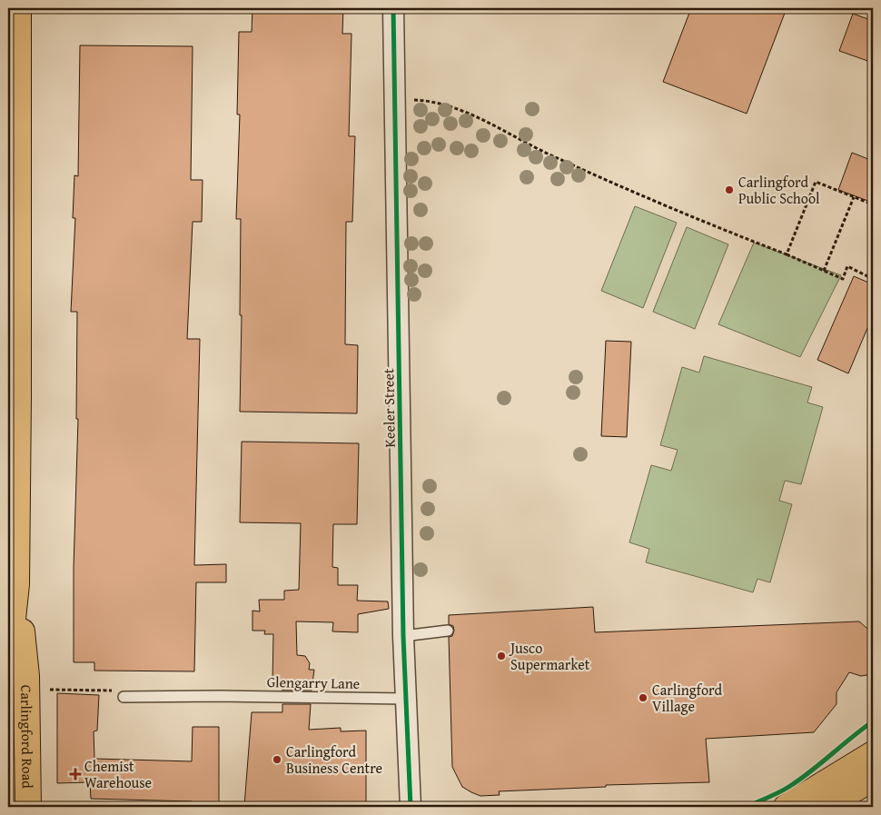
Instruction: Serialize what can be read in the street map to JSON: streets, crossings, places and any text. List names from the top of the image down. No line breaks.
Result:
{"streets":{"main road":["Carlingford Road"],"street":["Keeler Street"],"lane":["Glengarry Lane"]},"crossings":[["Keeler Street","Glengarry Lane"]],"places":{"other":["Carlingford Public School","Jusco Supermarket","Carlingford Village","Carlingford Business Centre"],"health":["Chemist Warehouse"]}}
